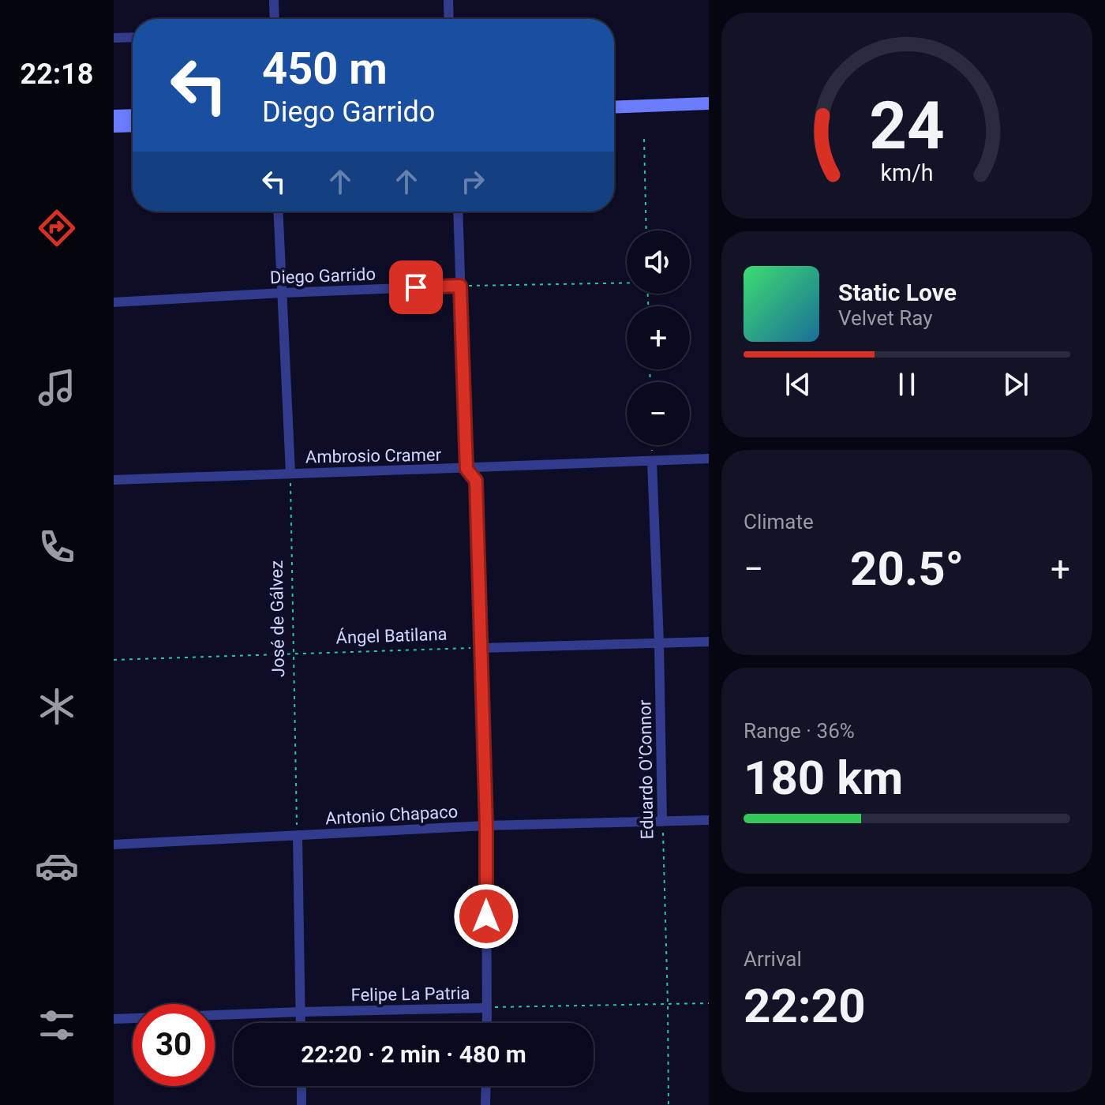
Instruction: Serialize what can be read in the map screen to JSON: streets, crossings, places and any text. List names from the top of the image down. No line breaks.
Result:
{"streets":{"street":["Diego Garrido","Ambrosio Cramer","Eduardo O'Connor","Antonio Chapaco","Felipe La Patria"],"path":["José de Gálvez","Ángel Batilana"]},"crossings":[["Ambrosio Cramer","José de Gálvez"],["Ambrosio Cramer","Eduardo O'Connor"],["José de Gálvez","Ángel Batilana"],["José de Gálvez","Antonio Chapaco"],["Eduardo O'Connor","Antonio Chapaco"],["Eduardo O'Connor","Felipe La Patria"]],"page":{"tabs":"22:18","turn":["450 m","Diego Garrido"],"map_buttons":["+","−"],"song":["Static Love","Velvet Ray"],"tile":["Climate",["Range · 36%","180 km"],["Arrival","22:20"]],"heat":["−","20.5°","+"],"limit":"30","trip":"22:20 · 2 min · 480 m","gauge":["24","km/h"]}}
